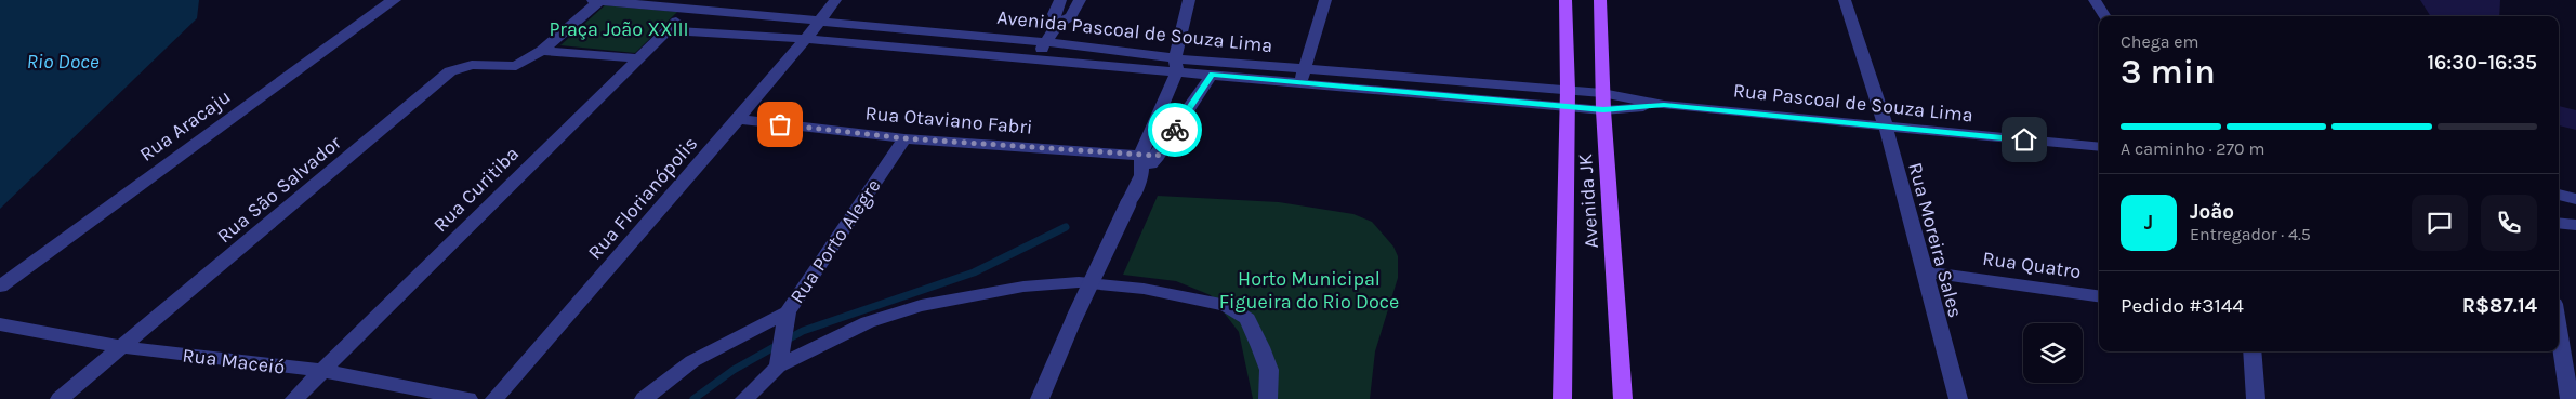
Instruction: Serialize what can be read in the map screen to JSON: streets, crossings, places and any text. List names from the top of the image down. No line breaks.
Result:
{"streets":{"main road":["Avenida JK"],"street":["Avenida Pascoal de Souza Lima","Rua Pascoal de Souza Lima","Rua Otaviano Fabri","Rua Aracaju","Rua São Salvador","Rua Curitiba","Rua Florianópolis","Rua Moreira Sales","Rua Porto Alegre","Rua Quatro","Rua Maceió"]},"crossings":[["Avenida Pascoal de Souza Lima","Rua Pascoal de Souza Lima"],["Avenida Pascoal de Souza Lima","Rua Curitiba"],["Avenida Pascoal de Souza Lima","Rua Florianópolis"],["Avenida Pascoal de Souza Lima","Avenida JK"],["Rua Pascoal de Souza Lima","Avenida JK"],["Rua Pascoal de Souza Lima","Rua Moreira Sales"],["Rua Otaviano Fabri","Rua Florianópolis"],["Rua Otaviano Fabri","Rua Porto Alegre"],["Rua São Salvador","Rua Maceió"],["Rua Curitiba","Rua Maceió"],["Rua Moreira Sales","Rua Quatro"]],"water":["Rio Doce"],"parks":["Praça João XXIII","Horto Municipal Figueira do Rio Doce"],"page":{"heading":["3 min","Chega em","16:30–16:35"],"panel":["João","Entregador · 4.5","Pedido #3144","R$87.14"],"bar":"A caminho · 270 m","round":"J"}}
